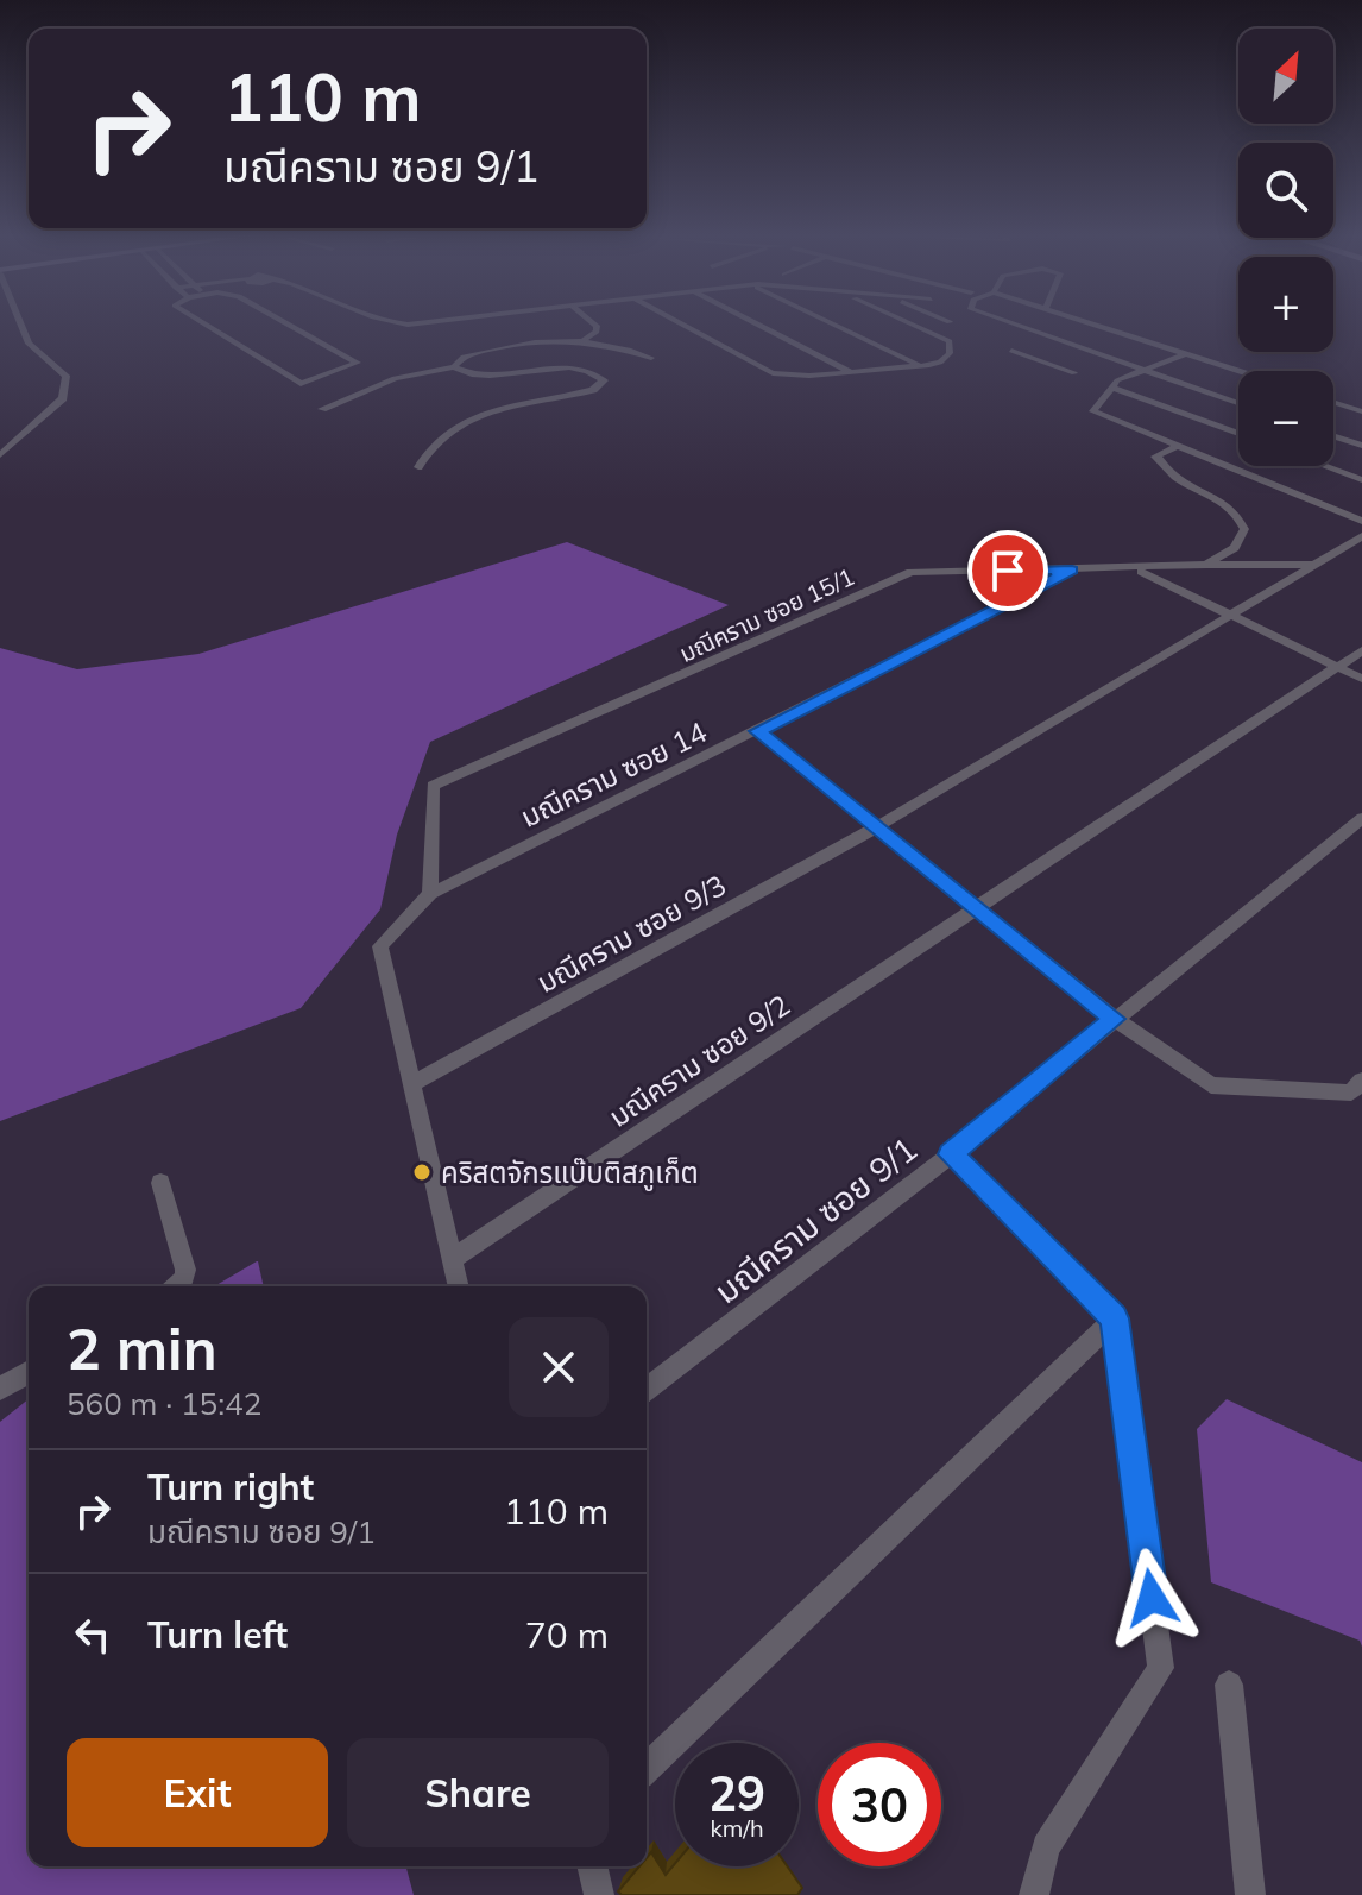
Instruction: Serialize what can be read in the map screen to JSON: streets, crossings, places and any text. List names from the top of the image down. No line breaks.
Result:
{"streets":{"street":["มณีคราม ซอย 15/1","มณีคราม ซอย 14","มณีคราม ซอย 9/3","มณีคราม ซอย 9/2","มณีคราม ซอย 9/1"]},"crossings":[["มณีคราม ซอย 15/1","มณีคราม ซอย 14"],["มณีคราม ซอย 15/1","มณีคราม ซอย 9/3"],["มณีคราม ซอย 14","มณีคราม ซอย 9/3"]],"places":["คริสตจักรแบ๊บติสภูเก็ต"],"north":"top right","page":{"map_buttons":["+","−"],"turn":["110 m","มณีคราม ซอย 9/1"],"heading":["2 min","560 m · 15:42"],"list":[{"name":"Turn right","note":"มณีคราม ซอย 9/1","value":"110 m"},{"name":"Turn left","value":"70 m"}],"buttons":["Exit","Share"],"speed":"29 km/h","limit":"30"}}
